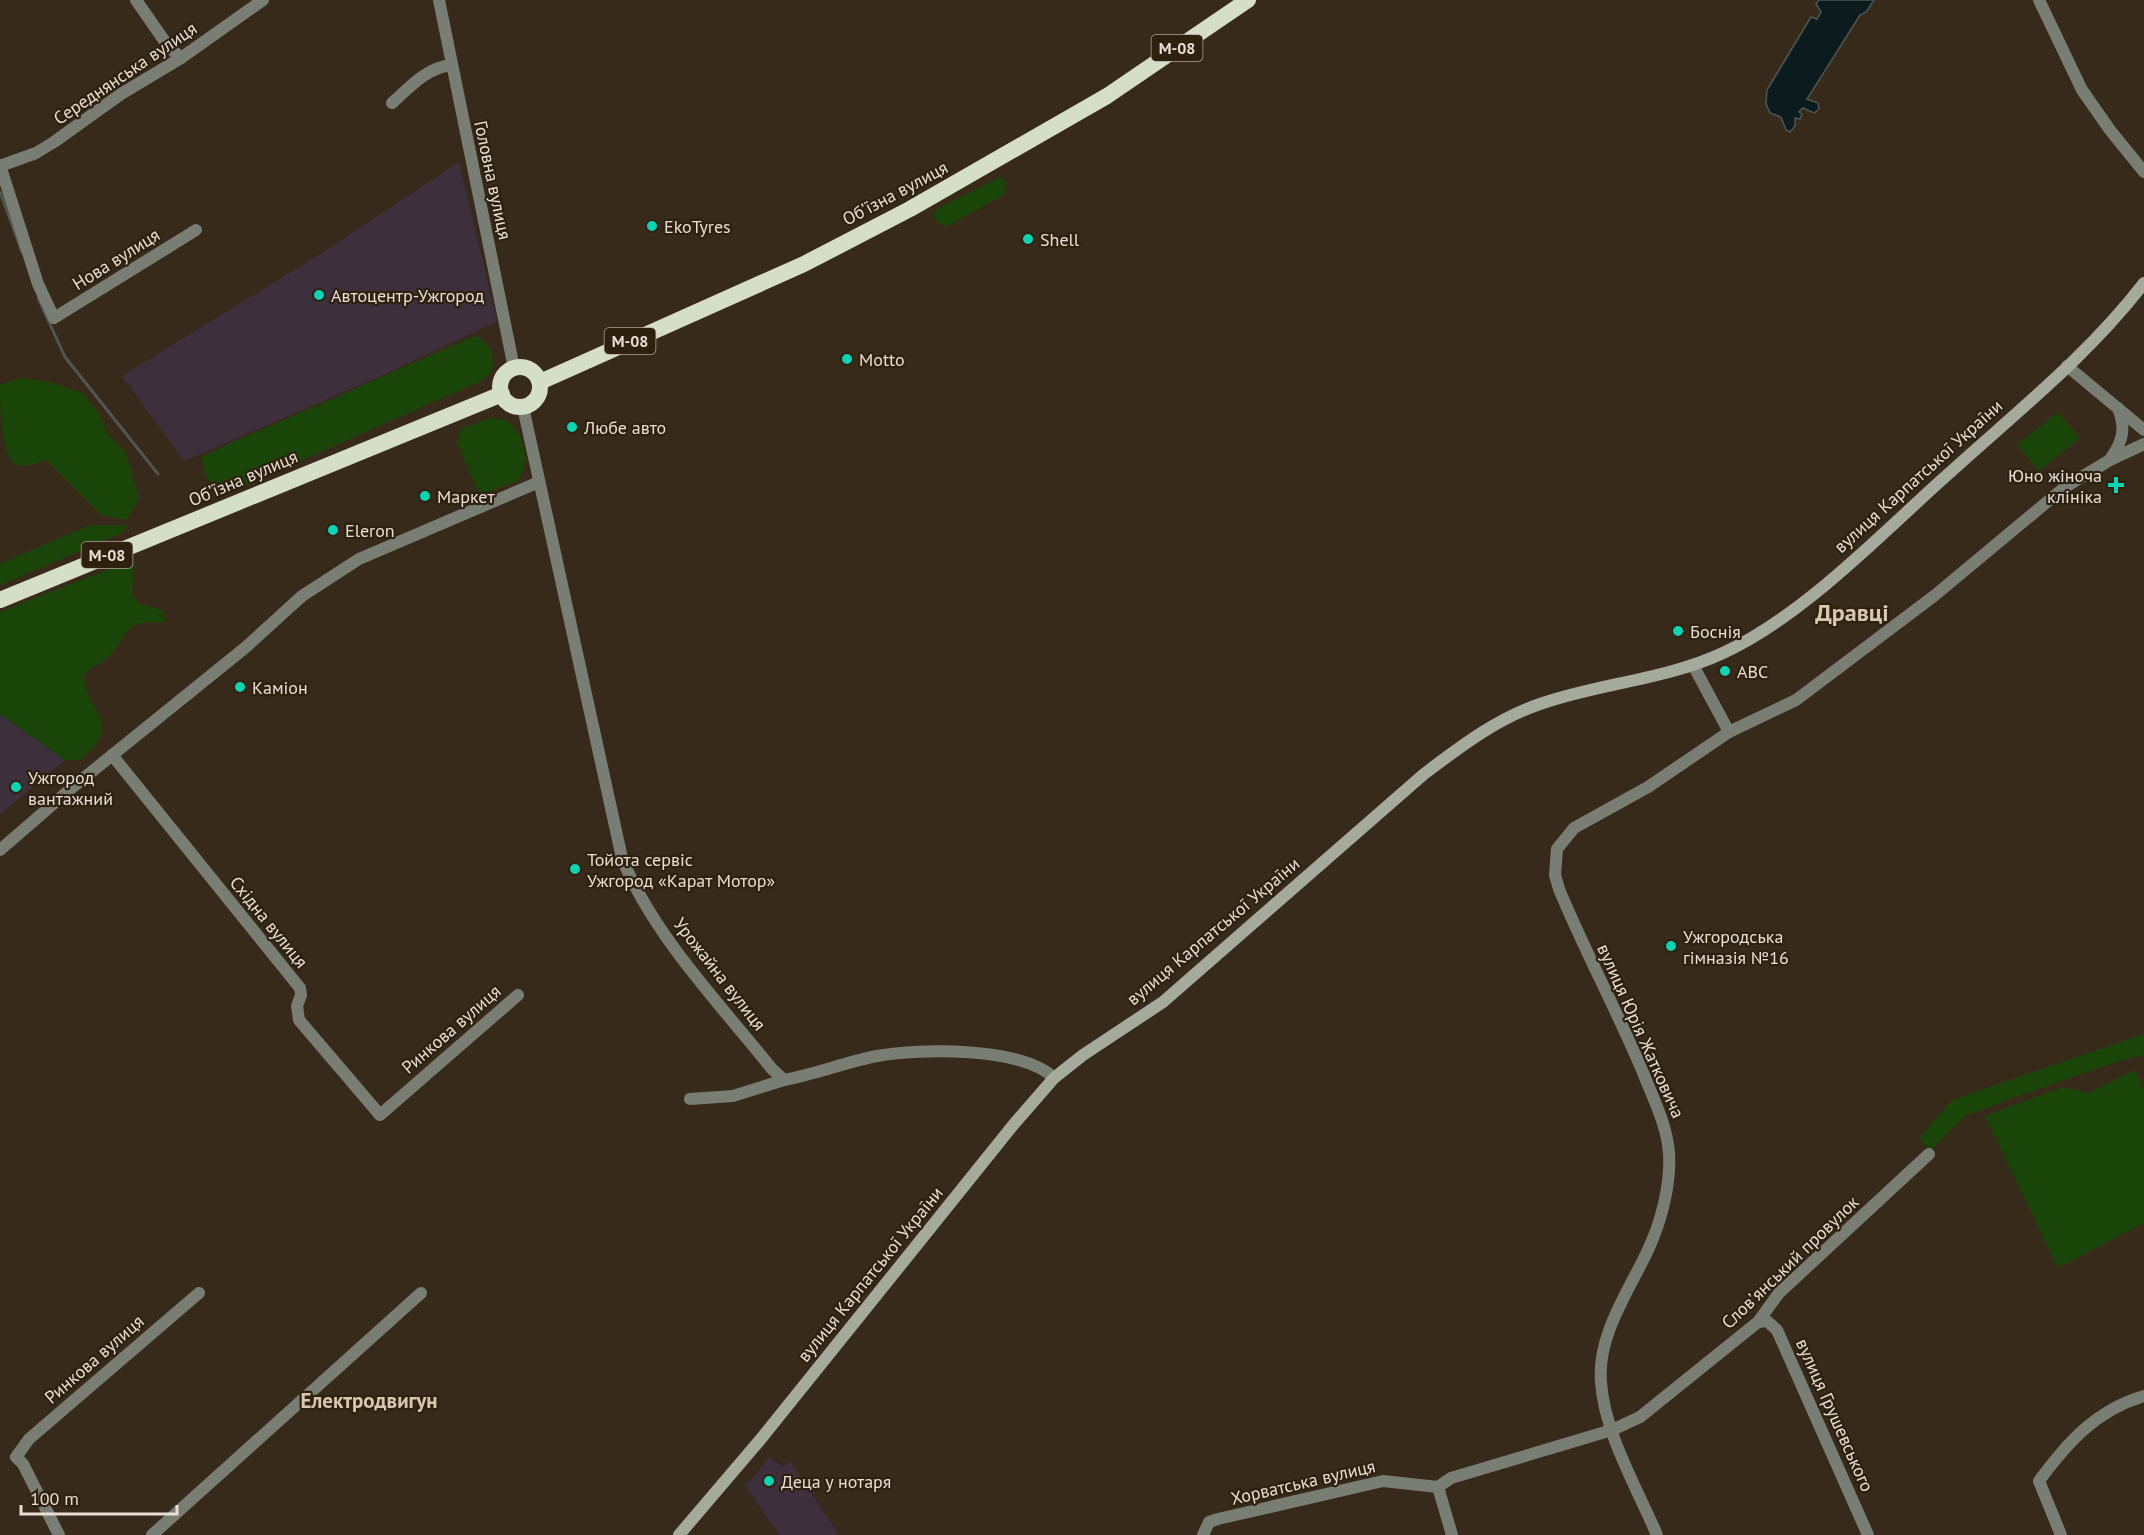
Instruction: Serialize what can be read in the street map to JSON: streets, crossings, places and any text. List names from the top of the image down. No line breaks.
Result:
{"streets":{"highway":["М-08","Обʼїзна вулиця"],"main road":["вулиця Карпатської України"],"street":["Середнянська вулиця","Головна вулиця","Нова вулиця","Східна вулиця","Урожайна вулиця","Ринкова вулиця","вулиця Юрія Жатковича","Словʼянський провулок","вулиця Грушевського","Хорватська вулиця"]},"crossings":[["Середнянська вулиця","Нова вулиця"],["Головна вулиця","Обʼїзна вулиця"],["Східна вулиця","Ринкова вулиця"],["вулиця Юрія Жатковича","Словʼянський провулок"],["Словʼянський провулок","вулиця Грушевського"]],"districts":["Дравці","Електродвигун"],"places":{"other":["EkoTyres","Shell","Автоцентр-Ужгород","Motto","Любе авто","Маркет","Eleron","Боснія","ABC","Каміон","Ужгород вантажний","Тойота сервіс Ужгород «Карат Мотор»","Ужгородська гімназія №16","Деца у нотаря"],"health":["Юно жіноча клініка"]},"scale_bar":"100 m"}
